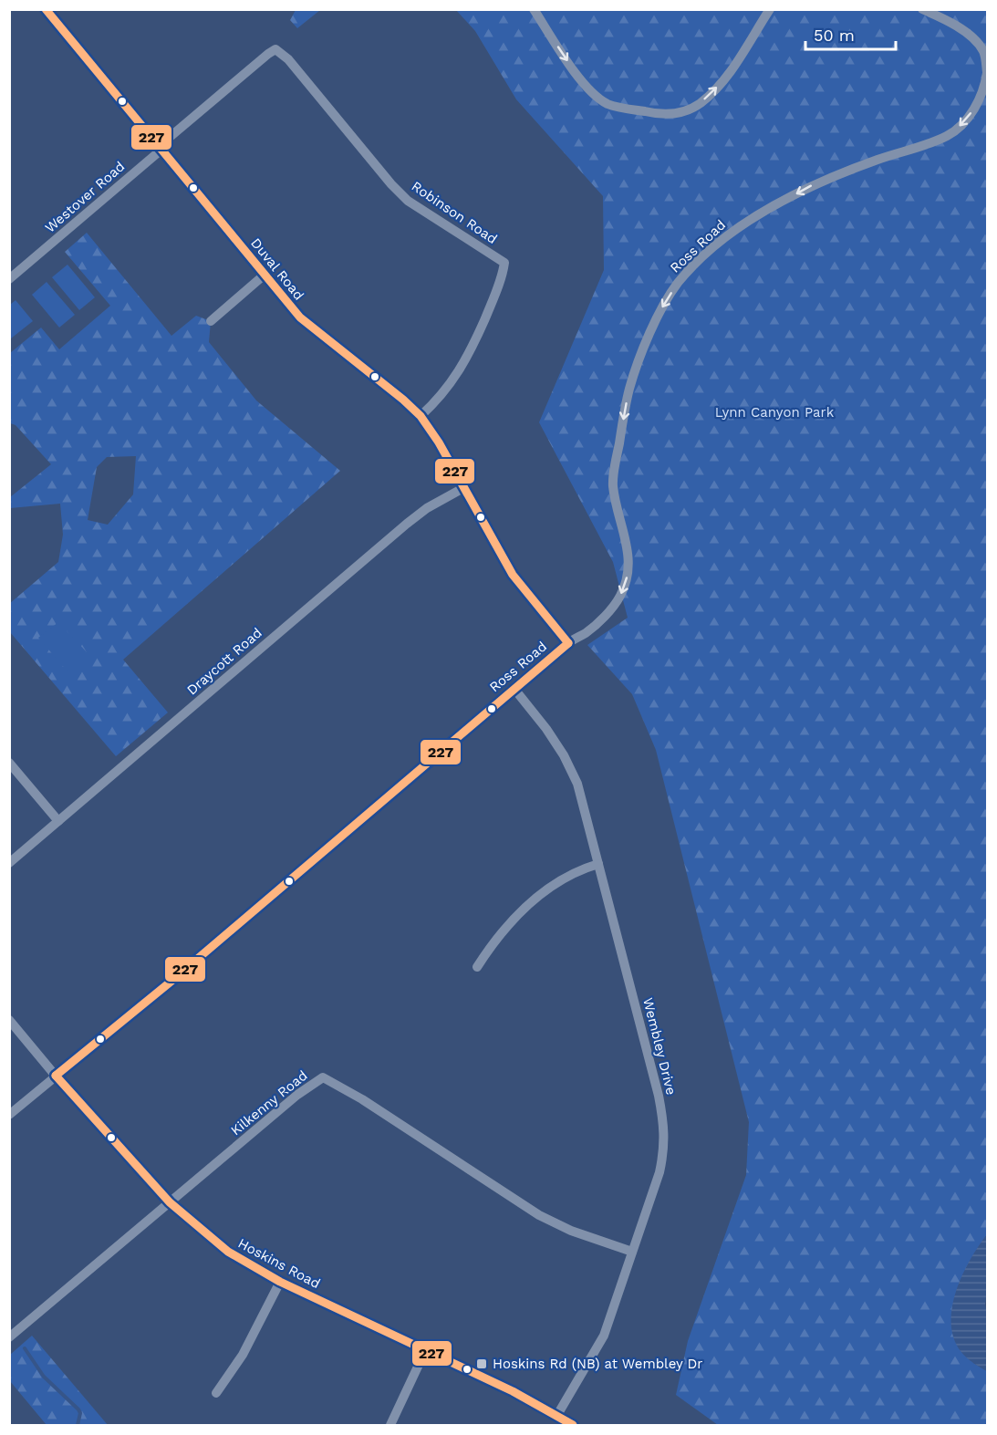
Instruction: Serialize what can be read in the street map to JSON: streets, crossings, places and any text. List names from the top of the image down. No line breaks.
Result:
{"streets":{"street":["Westover Road","Robinson Road","Ross Road","Duval Road","Draycott Road","Wembley Drive","Kilkenny Road","Hoskins Road"]},"crossings":[["Westover Road","Robinson Road"],["Westover Road","Duval Road"],["Robinson Road","Duval Road"],["Ross Road","Duval Road"],["Ross Road","Wembley Drive"],["Ross Road","Hoskins Road"],["Duval Road","Draycott Road"],["Wembley Drive","Kilkenny Road"],["Wembley Drive","Hoskins Road"],["Kilkenny Road","Hoskins Road"]],"one_way":["Ross Road"],"parks":["Lynn Canyon Park"],"places":{"transit":["Hoskins Rd (NB) at Wembley Dr"]},"lines":["transit line 227"],"scale_bar":"50 m"}
